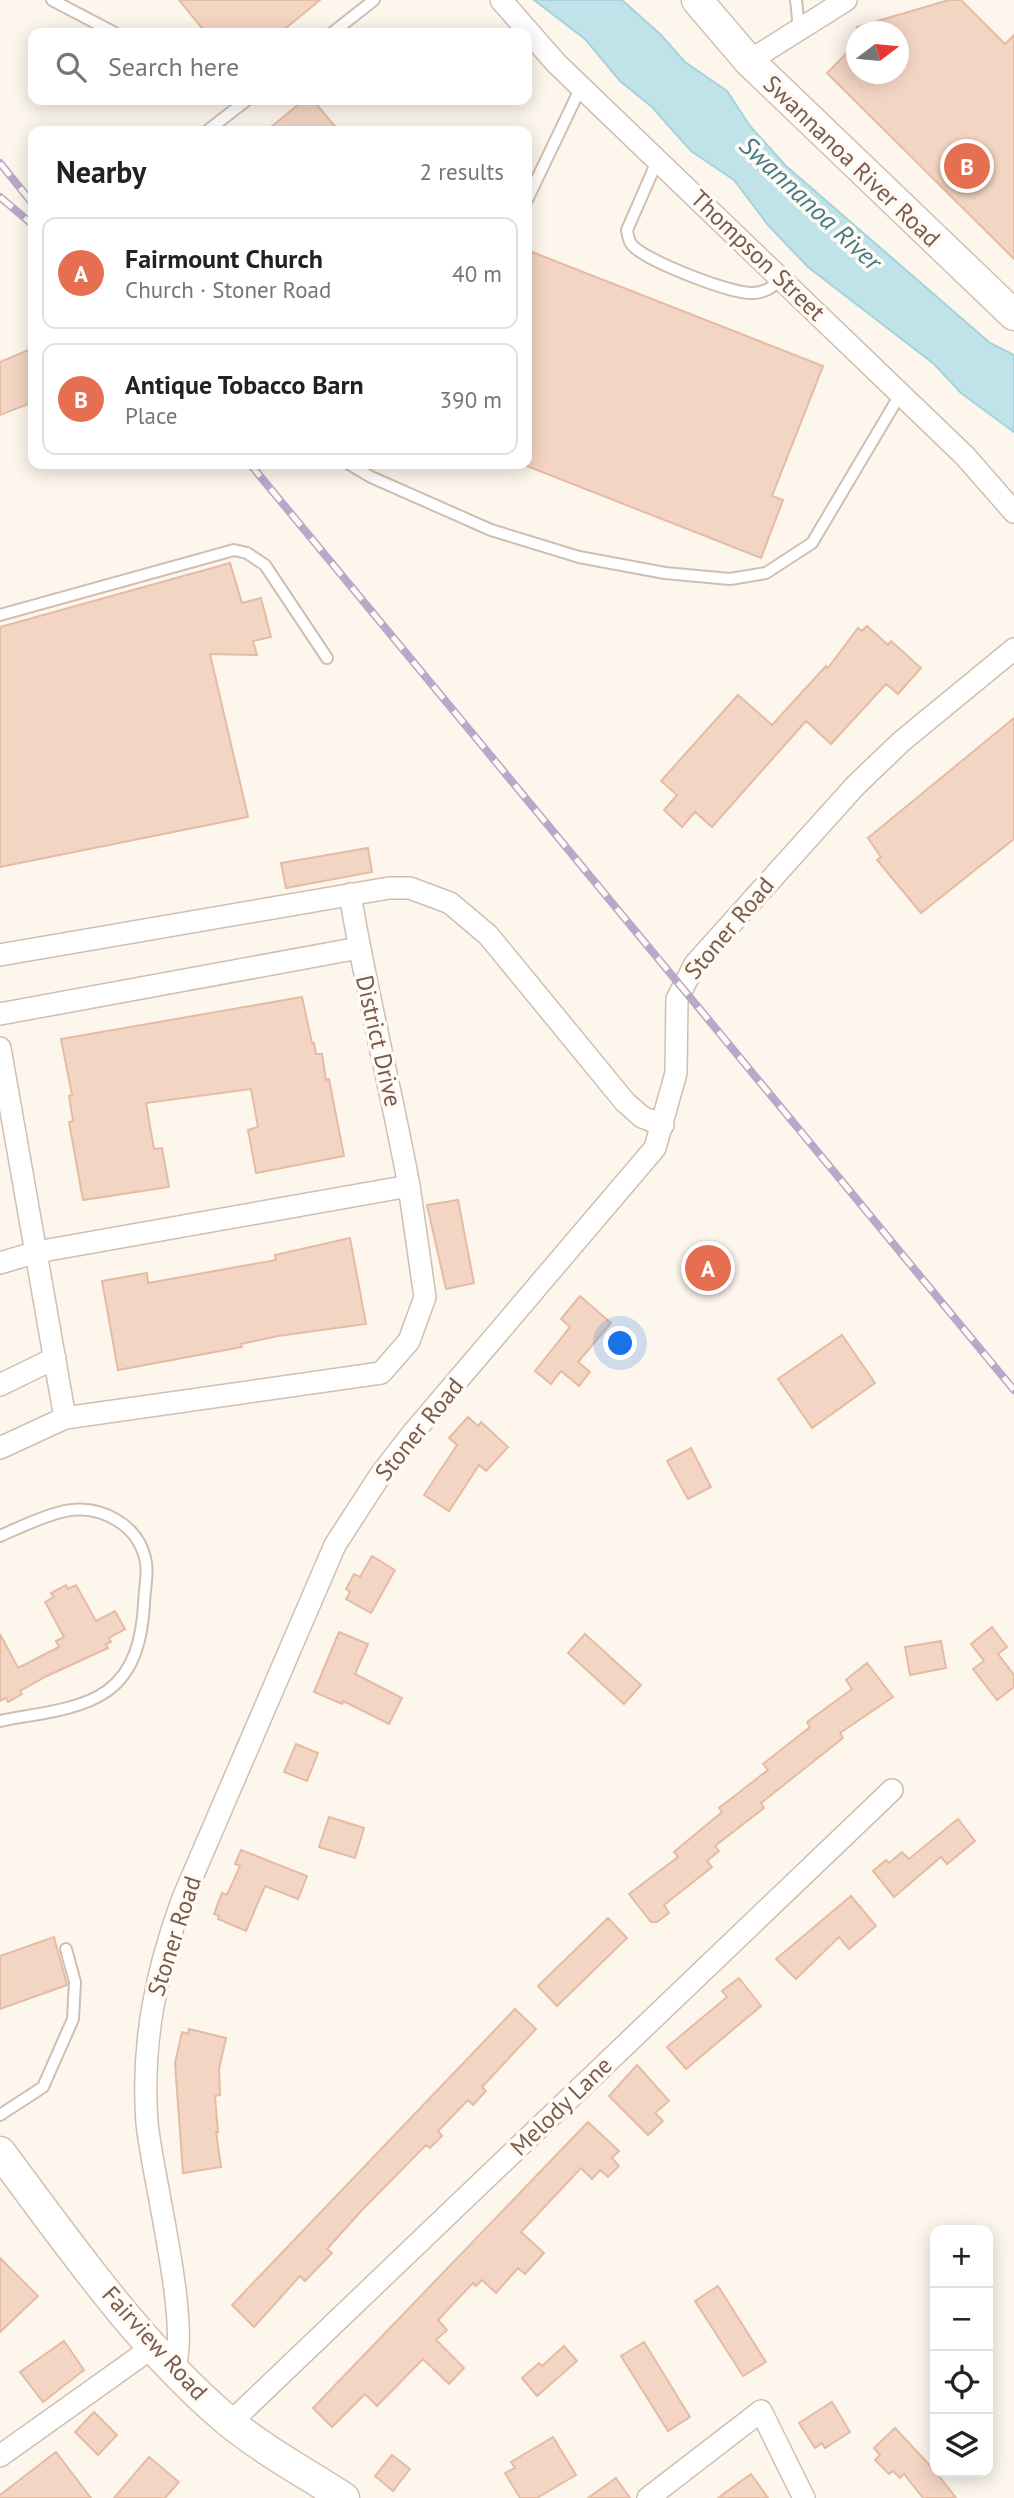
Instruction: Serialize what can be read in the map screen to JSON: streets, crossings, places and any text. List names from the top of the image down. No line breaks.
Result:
{"streets":{"main road":["Swannanoa River Road","Fairview Road"],"street":["Thompson Street","Stoner Road","District Drive","Melody Lane"]},"crossings":[["Stoner Road","Fairview Road"],["Melody Lane","Fairview Road"]],"water":["Swannanoa River"],"north":"right","page":{"search":"Search here","heading":["Nearby","2 results"],"pins":["B","A"],"list":[{"mark":"A","name":"Fairmount Church","note":"Church · Stoner Road","value":"40 m"},{"mark":"B","name":"Antique Tobacco Barn","note":"Place","value":"390 m"}],"map_buttons":["+","−"]}}
